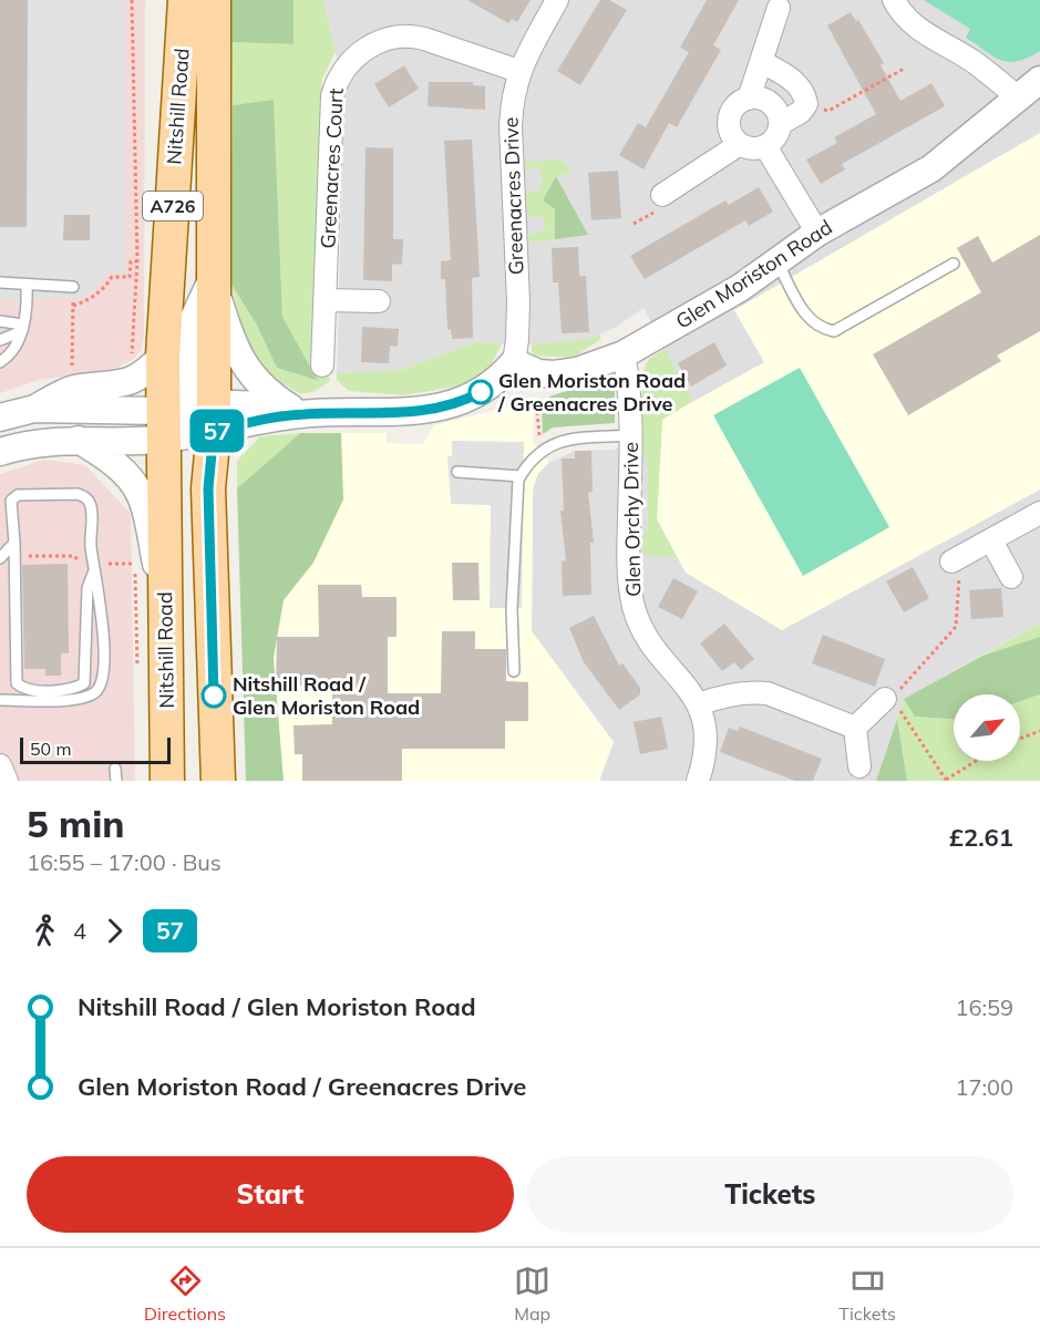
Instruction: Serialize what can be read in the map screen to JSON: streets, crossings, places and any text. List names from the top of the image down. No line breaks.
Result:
{"streets":{"main road":["Nitshill Road","A726"],"street":["Greenacres Court","Greenacres Drive","Glen Moriston Road","Glen Orchy Drive"]},"crossings":[["Greenacres Court","Greenacres Drive"],["Greenacres Drive","Glen Moriston Road"],["Glen Moriston Road","Glen Orchy Drive"]],"places":["Glen Moriston Road / Greenacres Drive","Nitshill Road / Glen Moriston Road"],"lines":["bus line 57"],"scale_bar":"50 m","north":"top right","page":{"on_map":"57","scale":"50 m","heading":["5 min","16:55 – 17:00 · Bus","£2.61"],"legs":["4","57"],"list":[{"name":"Nitshill Road / Glen Moriston Road","value":"16:59"},{"name":"Glen Moriston Road / Greenacres Drive","value":"17:00"}],"buttons":["Start","Tickets"],"tabs":["Directions","Map","Tickets"]}}
